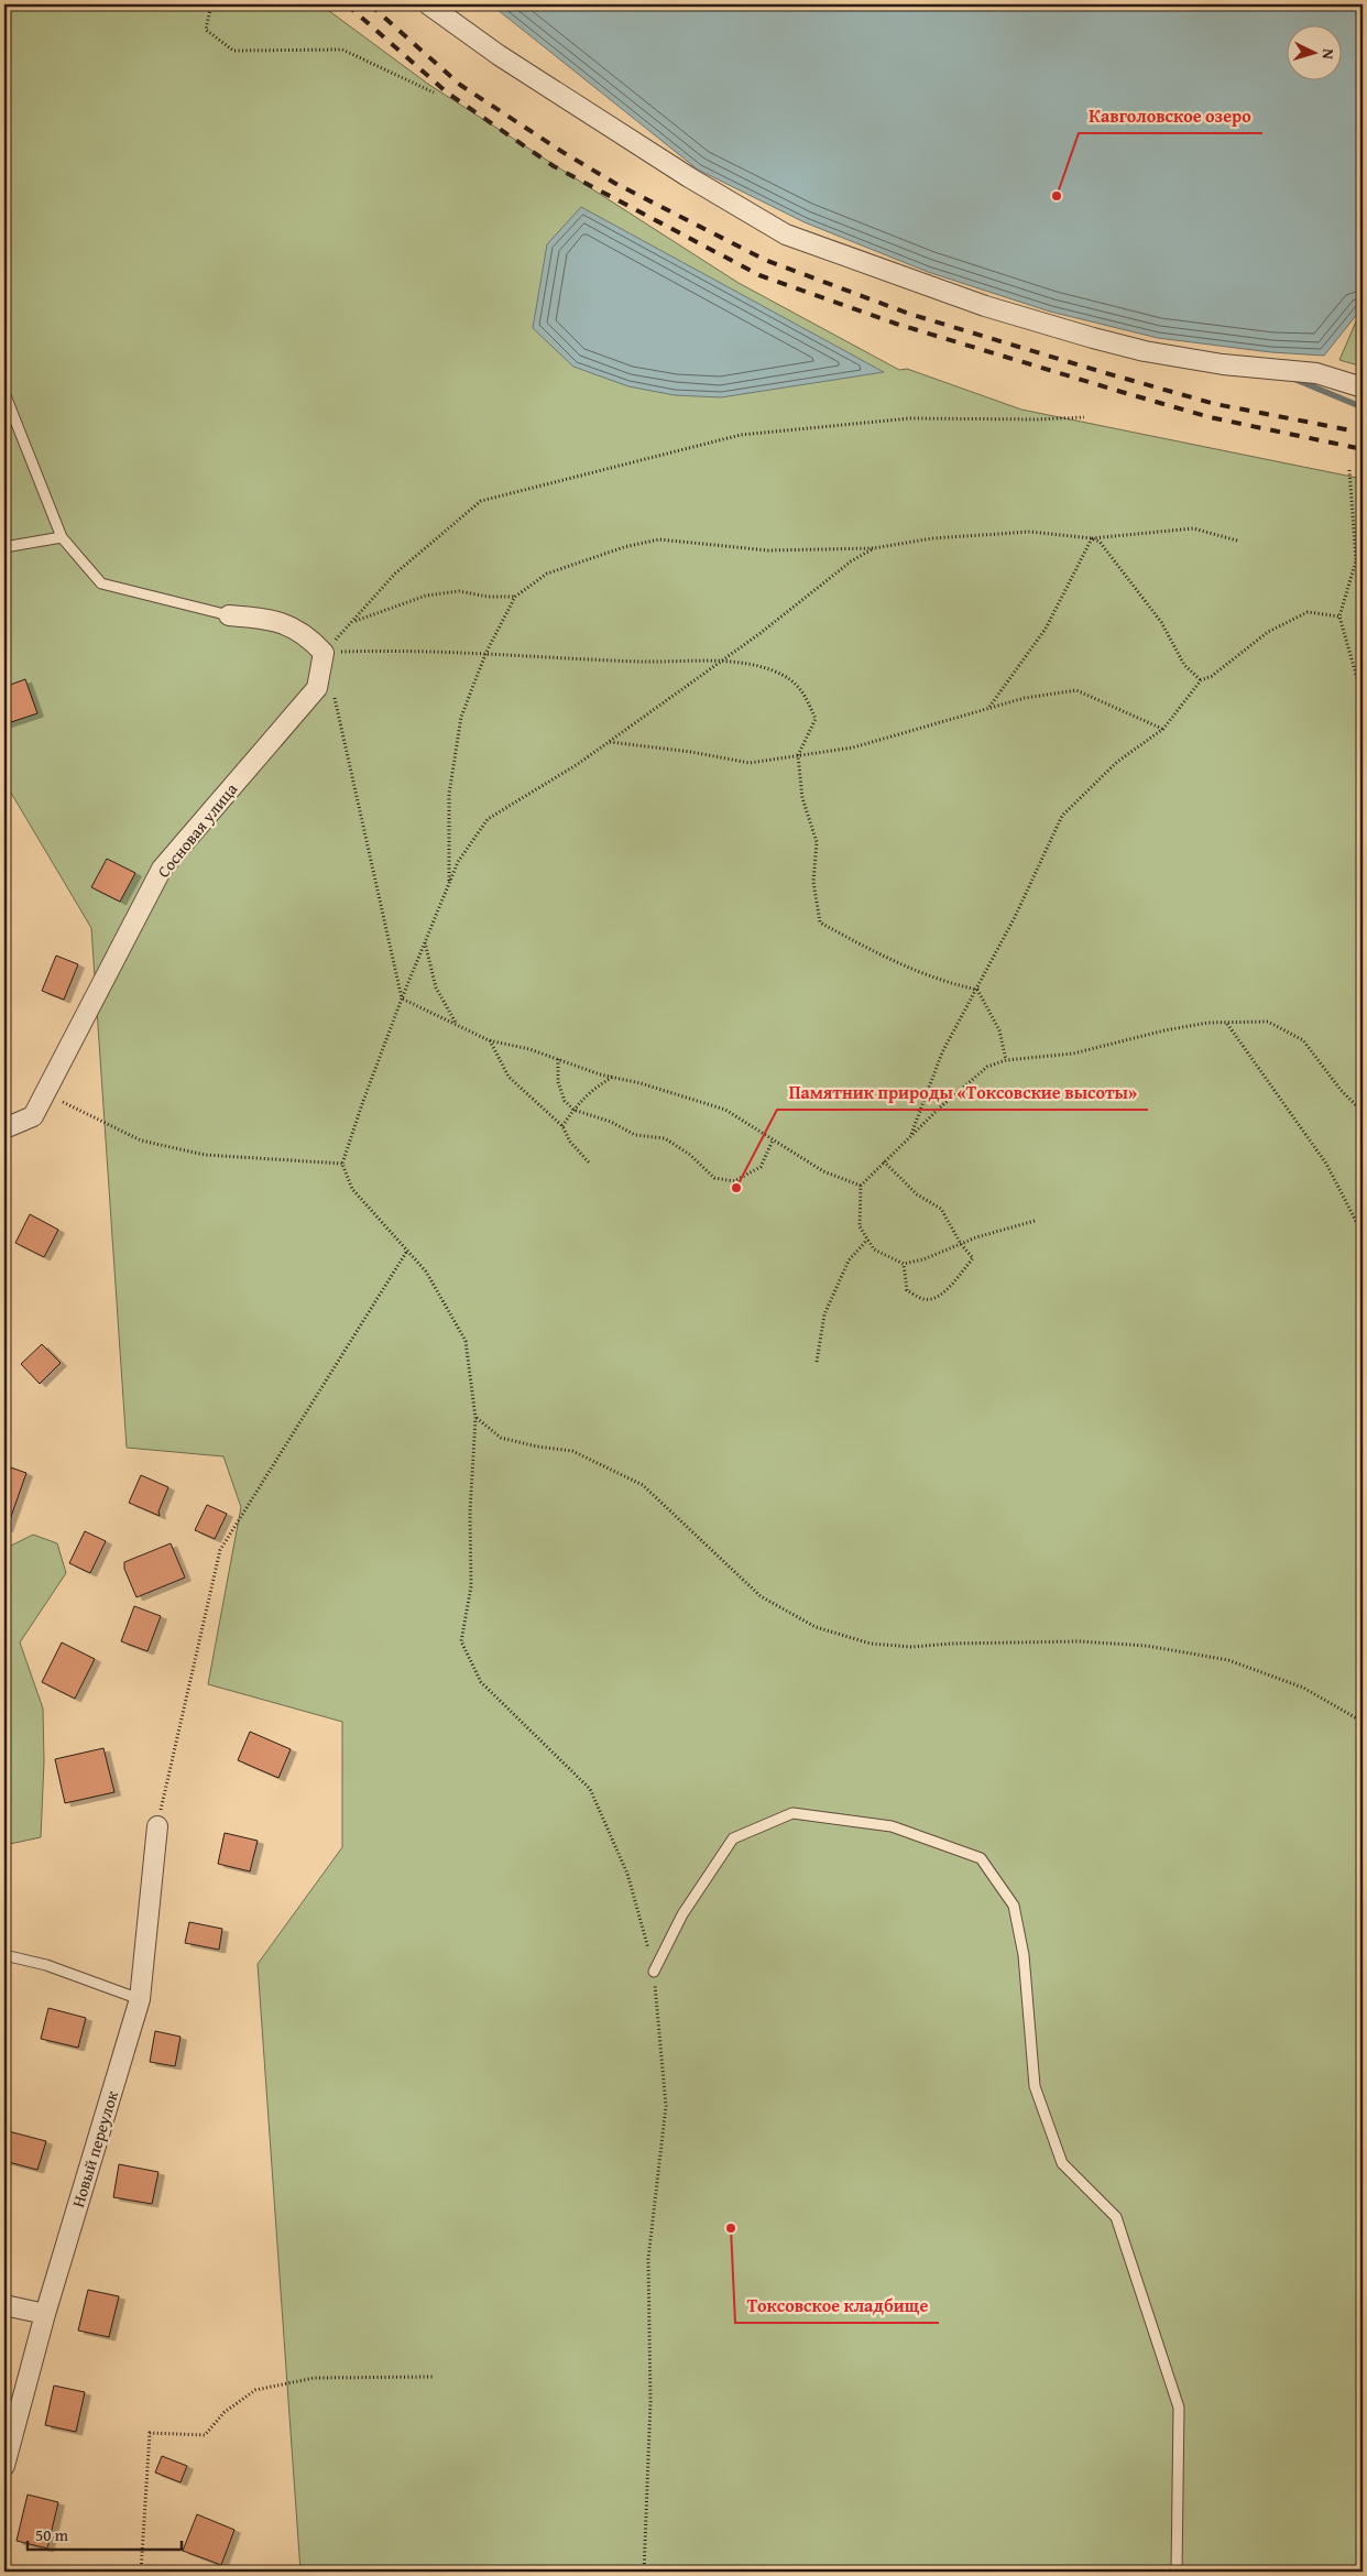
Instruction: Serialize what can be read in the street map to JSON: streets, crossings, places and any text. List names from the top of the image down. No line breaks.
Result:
{"streets":{"street":["Сосновая улица","Новый переулок"]},"places":["Кавголовское озеро","Памятник природы «Токсовские высоты»","Токсовское кладбище"],"scale_bar":"50 m","north":"right"}
